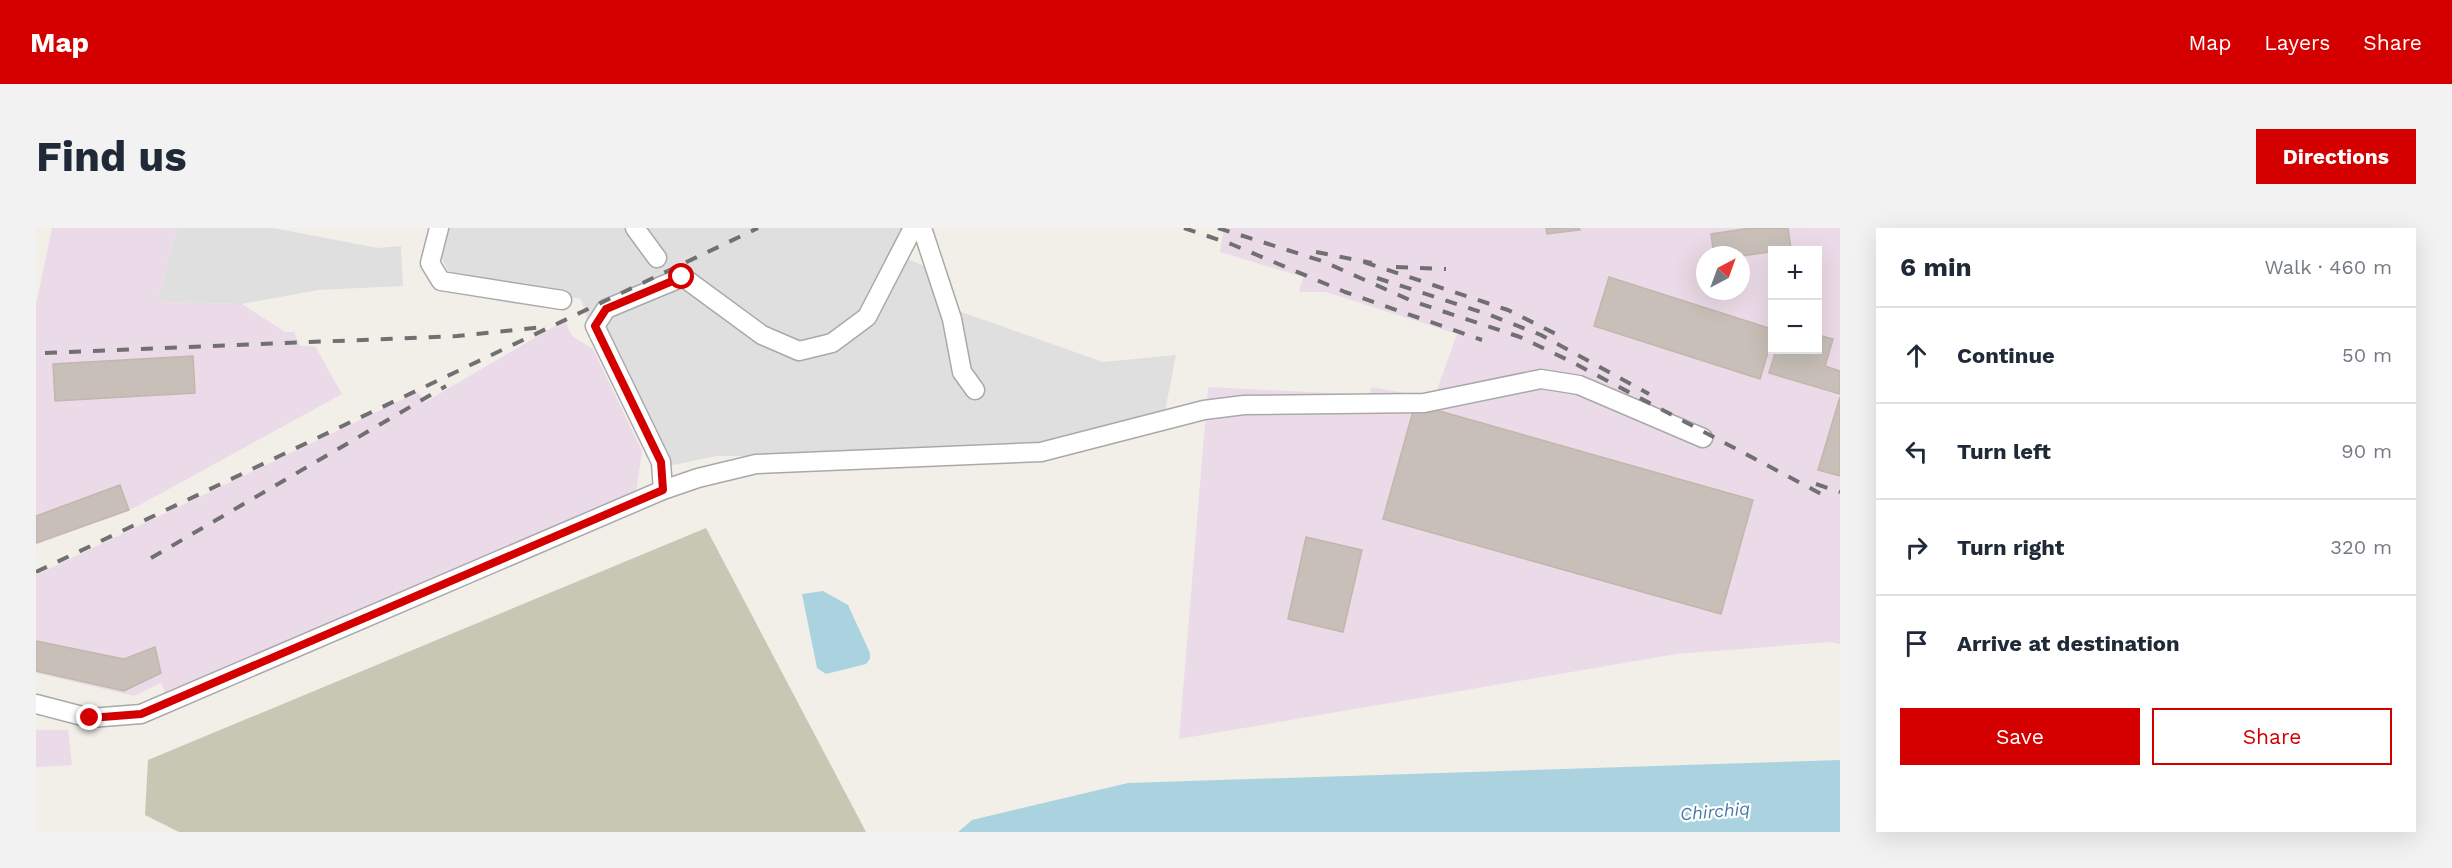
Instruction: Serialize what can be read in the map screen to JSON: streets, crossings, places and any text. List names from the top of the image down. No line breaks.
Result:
{"water":["Chirchiq"],"north":"top right","page":{"header":"Map","nav":["Map","Layers","Share"],"buttons":["Directions",["Save","Share"]],"title":"Find us","heading":["6 min","Walk · 460 m"],"map_buttons":["+","−"],"list":[["Continue","50 m"],["Turn left","90 m"],["Turn right","320 m"],"Arrive at destination"]}}
